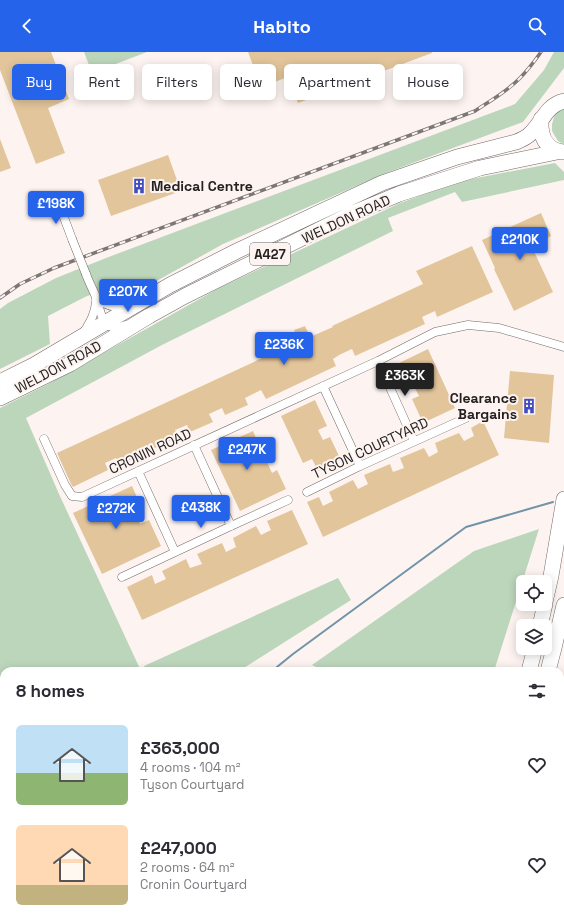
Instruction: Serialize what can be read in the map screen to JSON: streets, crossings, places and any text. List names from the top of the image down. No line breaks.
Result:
{"streets":{"highway":["WELDON ROAD","A427"],"street":["TYSON COURTYARD","CRONIN ROAD"]},"places":{"building":["Medical Centre","Clearance Bargains"]},"page":{"header":"Habito","chip":["Buy","Rent","Filters","New","Apartment","House"],"price":["£198K","£210K","£207K","£236K","£363K","£247K","£438K","£272K"],"heading":"8 homes","list":[{"name":"£363,000","note":"4 rooms · 104 m² · Tyson Courtyard"},{"name":"£247,000","note":"2 rooms · 64 m² · Cronin Courtyard"}]}}
